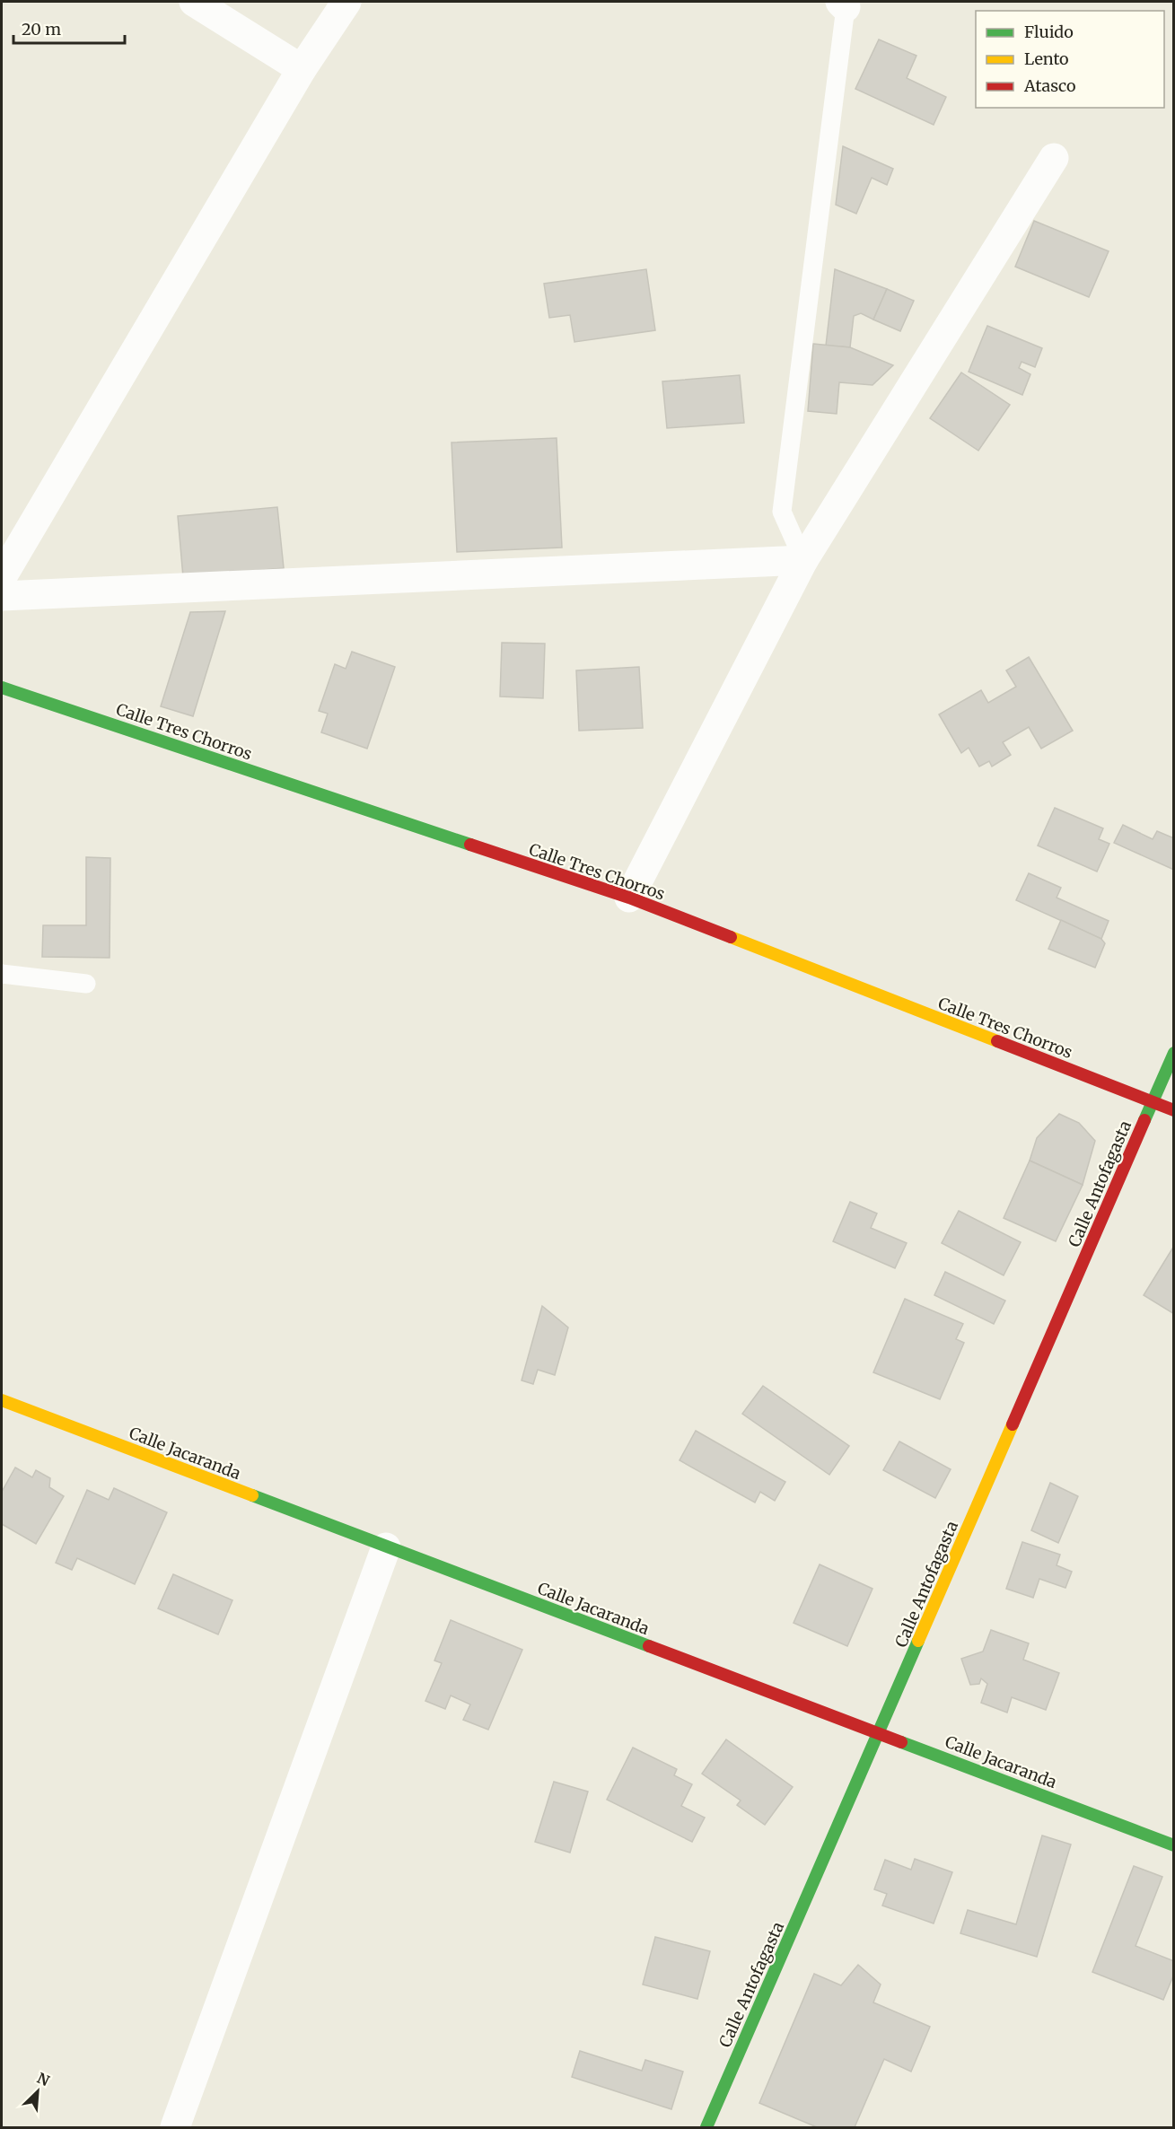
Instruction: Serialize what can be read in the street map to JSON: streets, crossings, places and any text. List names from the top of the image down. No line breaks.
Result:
{"streets":{"main road":["Calle Tres Chorros","Calle Antofagasta","Calle Jacaranda"]},"crossings":[["Calle Tres Chorros","Calle Antofagasta"],["Calle Antofagasta","Calle Jacaranda"]],"legend":["Fluido","Lento","Atasco"],"scale_bar":"20 m","north":"top right"}
